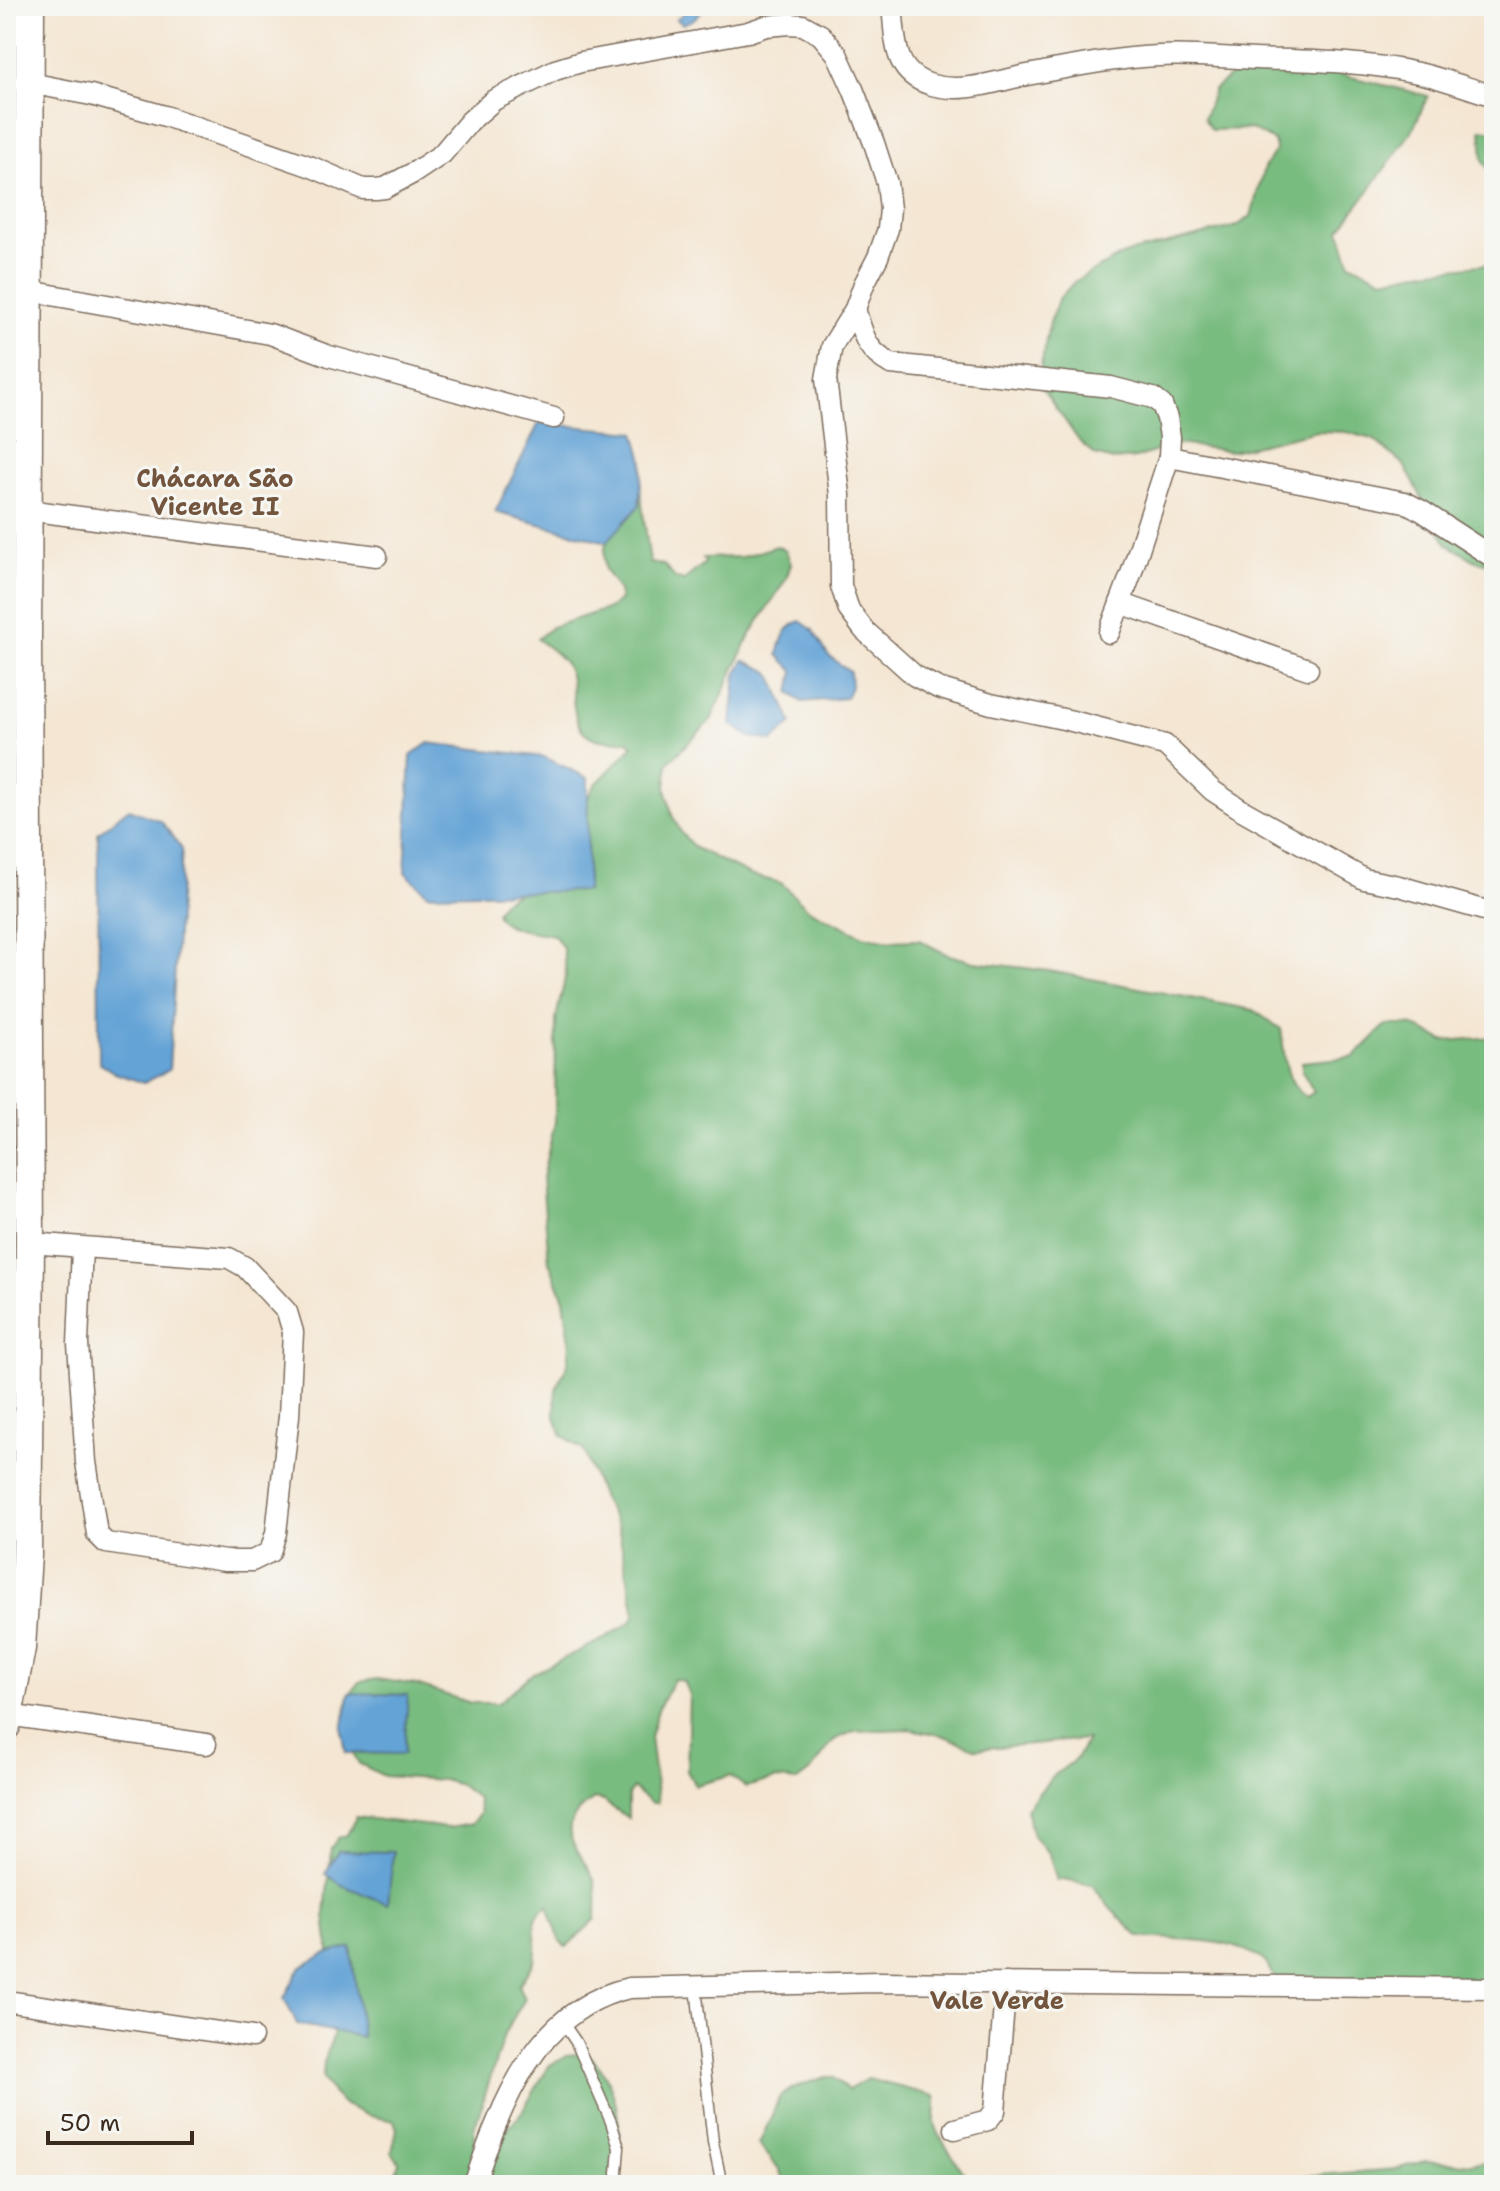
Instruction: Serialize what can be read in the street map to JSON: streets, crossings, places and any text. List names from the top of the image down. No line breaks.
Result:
{"districts":["Chácara São Vicente II","Vale Verde"],"scale_bar":"50 m"}
